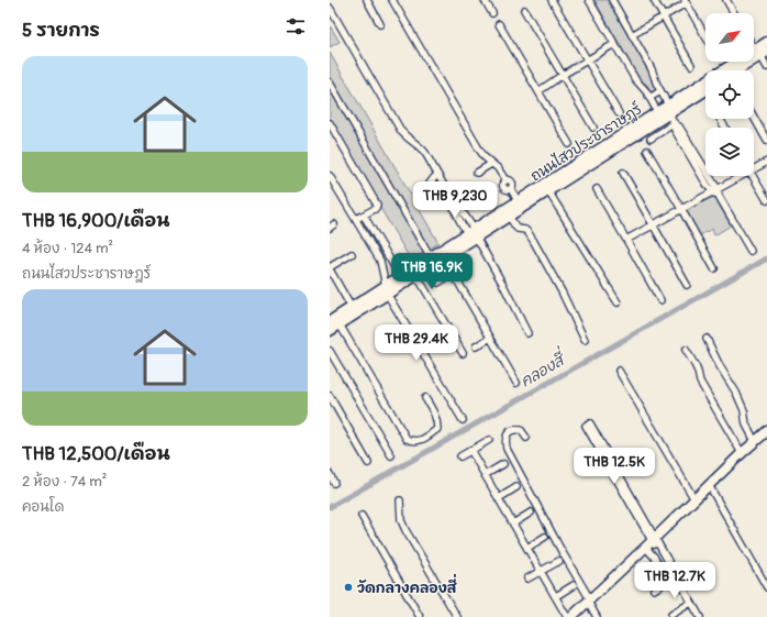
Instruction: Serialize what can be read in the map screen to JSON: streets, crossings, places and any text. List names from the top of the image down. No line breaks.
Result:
{"streets":{"main road":["ถนนไสวประชาราษฎร์"]},"water":["คลองสี่"],"places":["วัดกลางคลองสี่"],"north":"top right","page":{"heading":"5 รายการ","list":[{"name":"THB 16,900/เดือน","note":"4 ห้อง · 124 m² · ถนนไสวประชาราษฎร์"},{"name":"THB 12,500/เดือน","note":"2 ห้อง · 74 m² · คอนโด"}],"price":["THB 9,230","THB 16.9K","THB 29.4K","THB 12.5K","THB 12.7K"]}}
